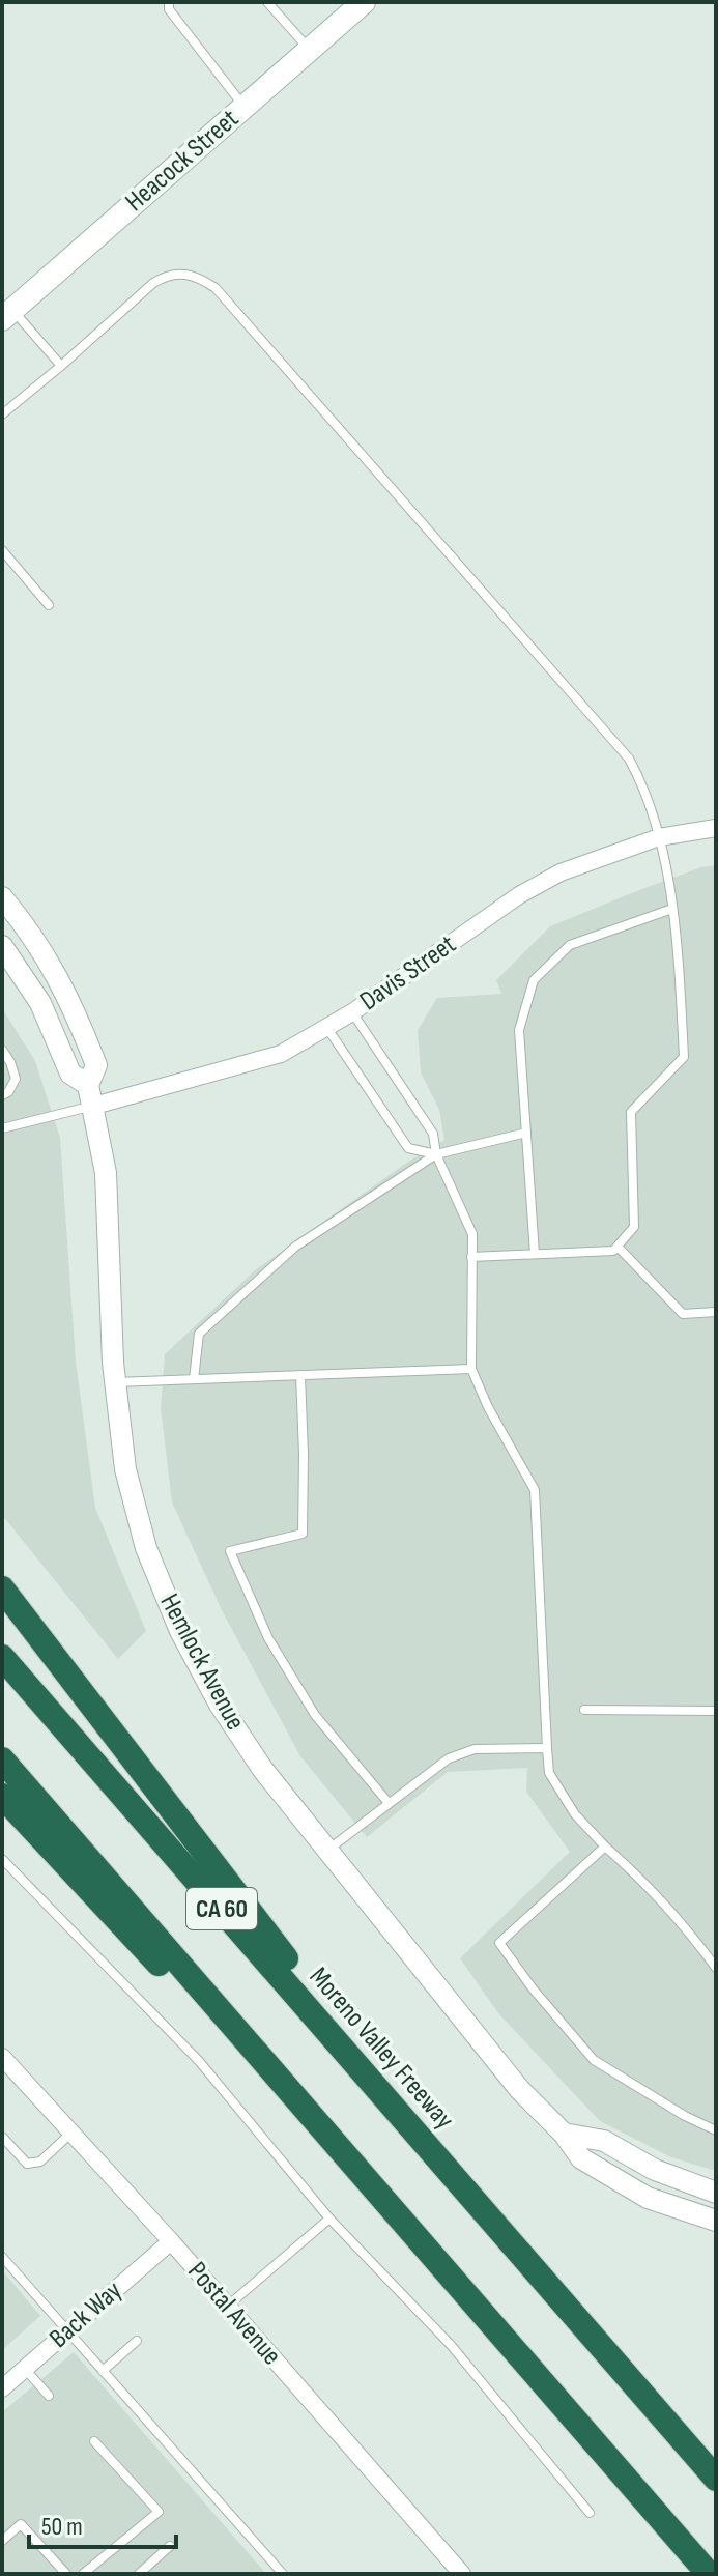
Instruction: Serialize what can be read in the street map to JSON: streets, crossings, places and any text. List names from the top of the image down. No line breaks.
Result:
{"streets":{"highway":["CA 60","Moreno Valley Freeway"],"main road":["Heacock Street"],"street":["Davis Street","Hemlock Avenue","Postal Avenue","Back Way"]},"crossings":[["Davis Street","Hemlock Avenue"],["Postal Avenue","Back Way"]],"scale_bar":"50 m"}
